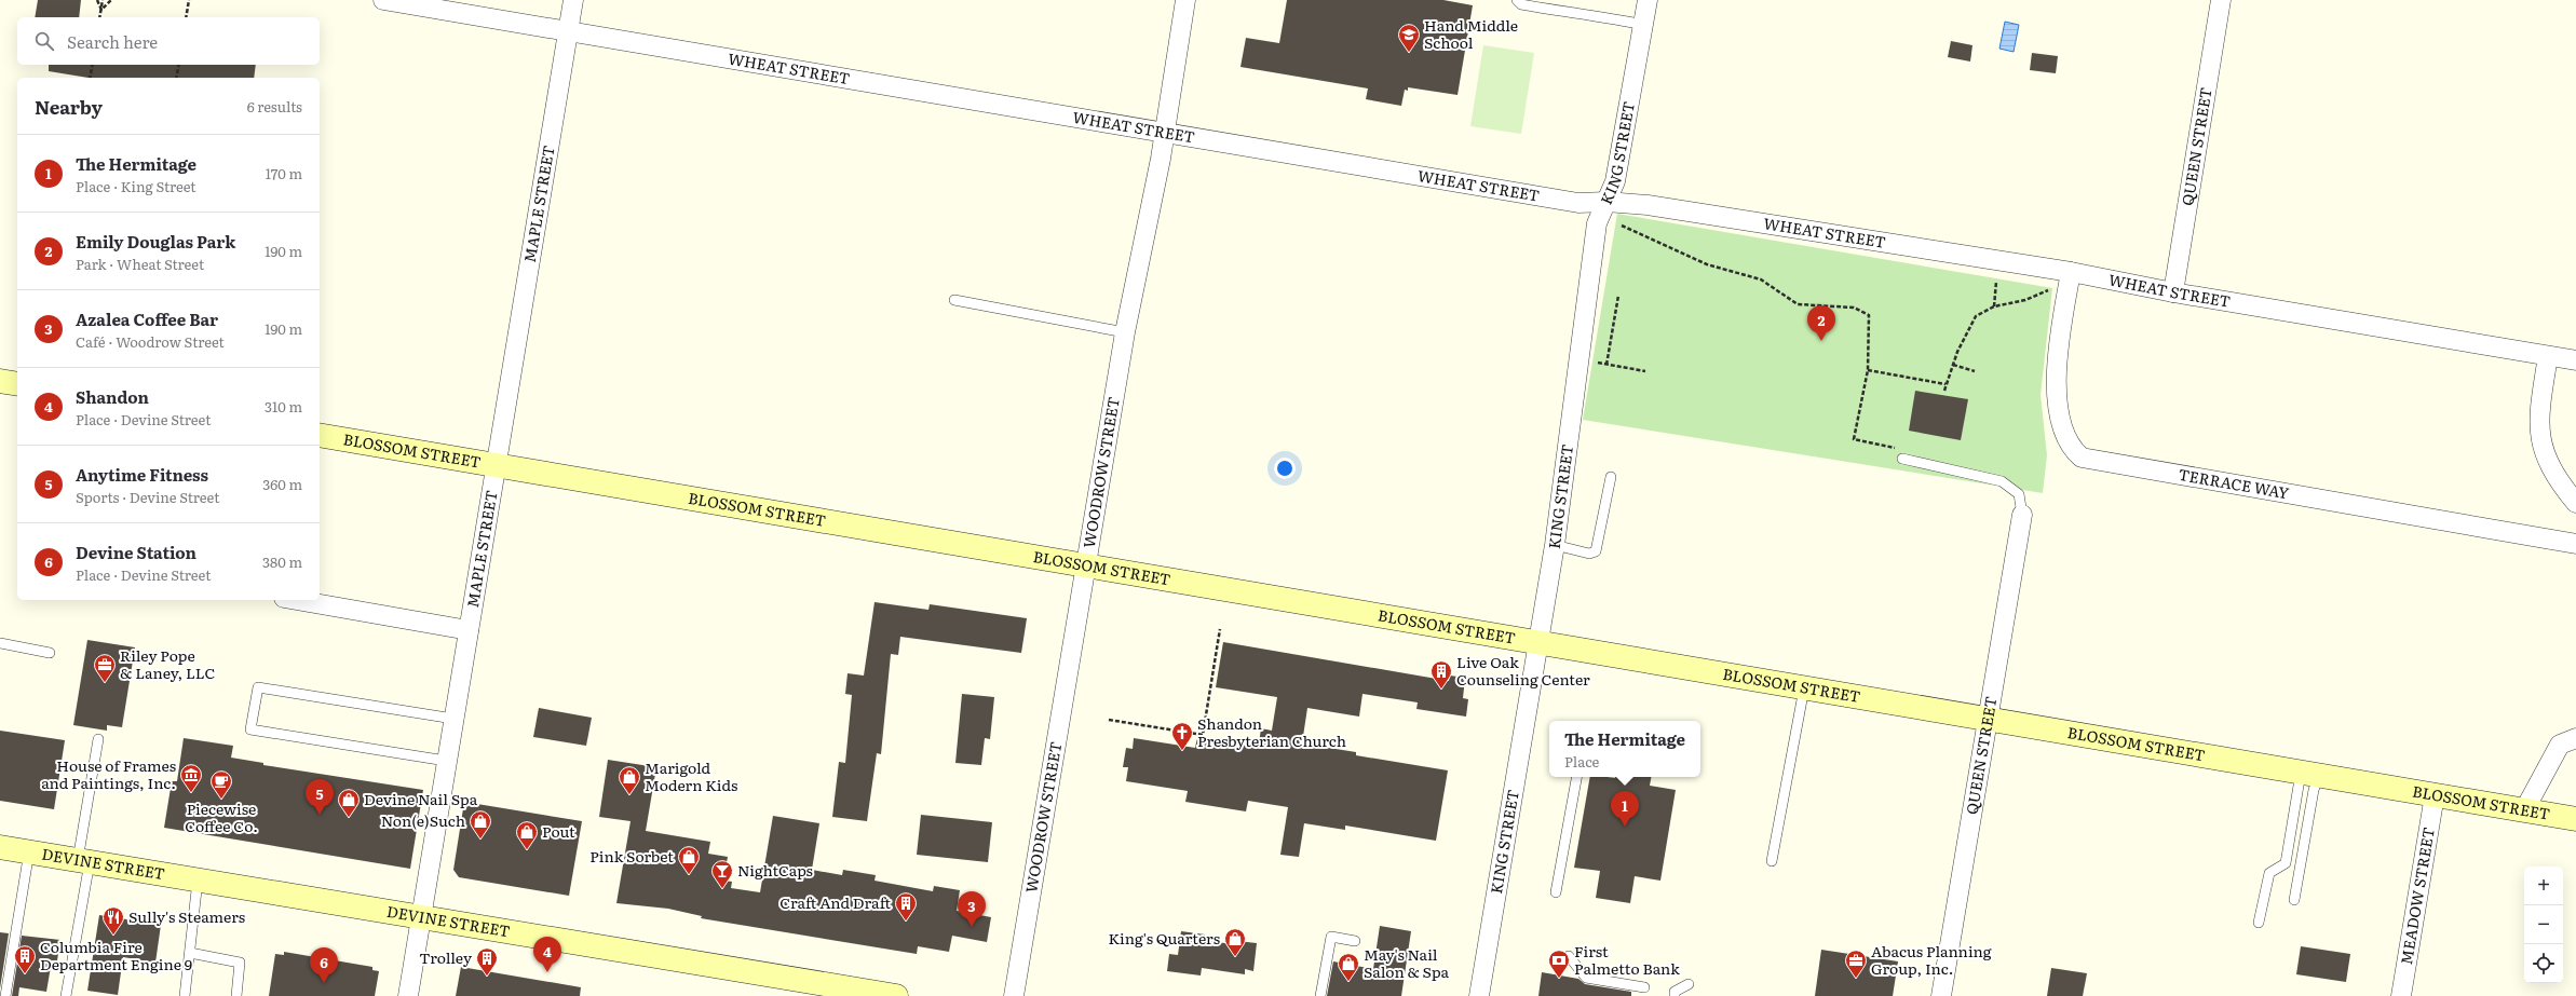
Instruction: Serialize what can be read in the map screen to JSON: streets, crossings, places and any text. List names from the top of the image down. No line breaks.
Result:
{"streets":{"street":["WHEAT STREET","QUEEN STREET","KING STREET","MAPLE STREET","BLOSSOM STREET","WOODROW STREET","TERRACE WAY","DEVINE STREET","MEADOW STREET"]},"crossings":[["WHEAT STREET","QUEEN STREET"],["WHEAT STREET","KING STREET"],["WHEAT STREET","MAPLE STREET"],["WHEAT STREET","WOODROW STREET"],["WHEAT STREET","TERRACE WAY"],["QUEEN STREET","BLOSSOM STREET"],["KING STREET","BLOSSOM STREET"],["MAPLE STREET","BLOSSOM STREET"],["MAPLE STREET","DEVINE STREET"],["BLOSSOM STREET","WOODROW STREET"],["BLOSSOM STREET","MEADOW STREET"]],"places":{"school or university":["Hand Middle School"],"office":["Riley Pope & Laney, LLC","Abacus Planning Group, Inc."],"building":["Live Oak Counseling Center","Craft And Draft","Columbia Fire Department Engine 9","Trolley"],"church":["Shandon Presbyterian Church"],"museum":["House of Frames and Paintings, Inc."],"shop":["Marigold Modern Kids","Devine Nail Spa","Non(e)Such","Pout","Pink Sorbet","King's Quarters","May's Nail Salon & Spa"],"cafe":["Piecewise Coffee Co."],"bar":["NightCaps"],"restaurant":["Sully's Steamers"],"bank":["First Palmetto Bank"]},"page":{"search":"Search here","heading":["Nearby","6 results"],"list":[{"mark":"1","name":"The Hermitage","note":"Place · King Street","value":"170 m"},{"mark":"2","name":"Emily Douglas Park","note":"Park · Wheat Street","value":"190 m"},{"mark":"3","name":"Azalea Coffee Bar","note":"Café · Woodrow Street","value":"190 m"},{"mark":"4","name":"Shandon","note":"Place · Devine Street","value":"310 m"},{"mark":"5","name":"Anytime Fitness","note":"Sports · Devine Street","value":"360 m"},{"mark":"6","name":"Devine Station","note":"Place · Devine Street","value":"380 m"}],"pins":["2","5","1","3","4","6"],"popup":["The Hermitage","Place"],"map_buttons":["+","−"]}}
